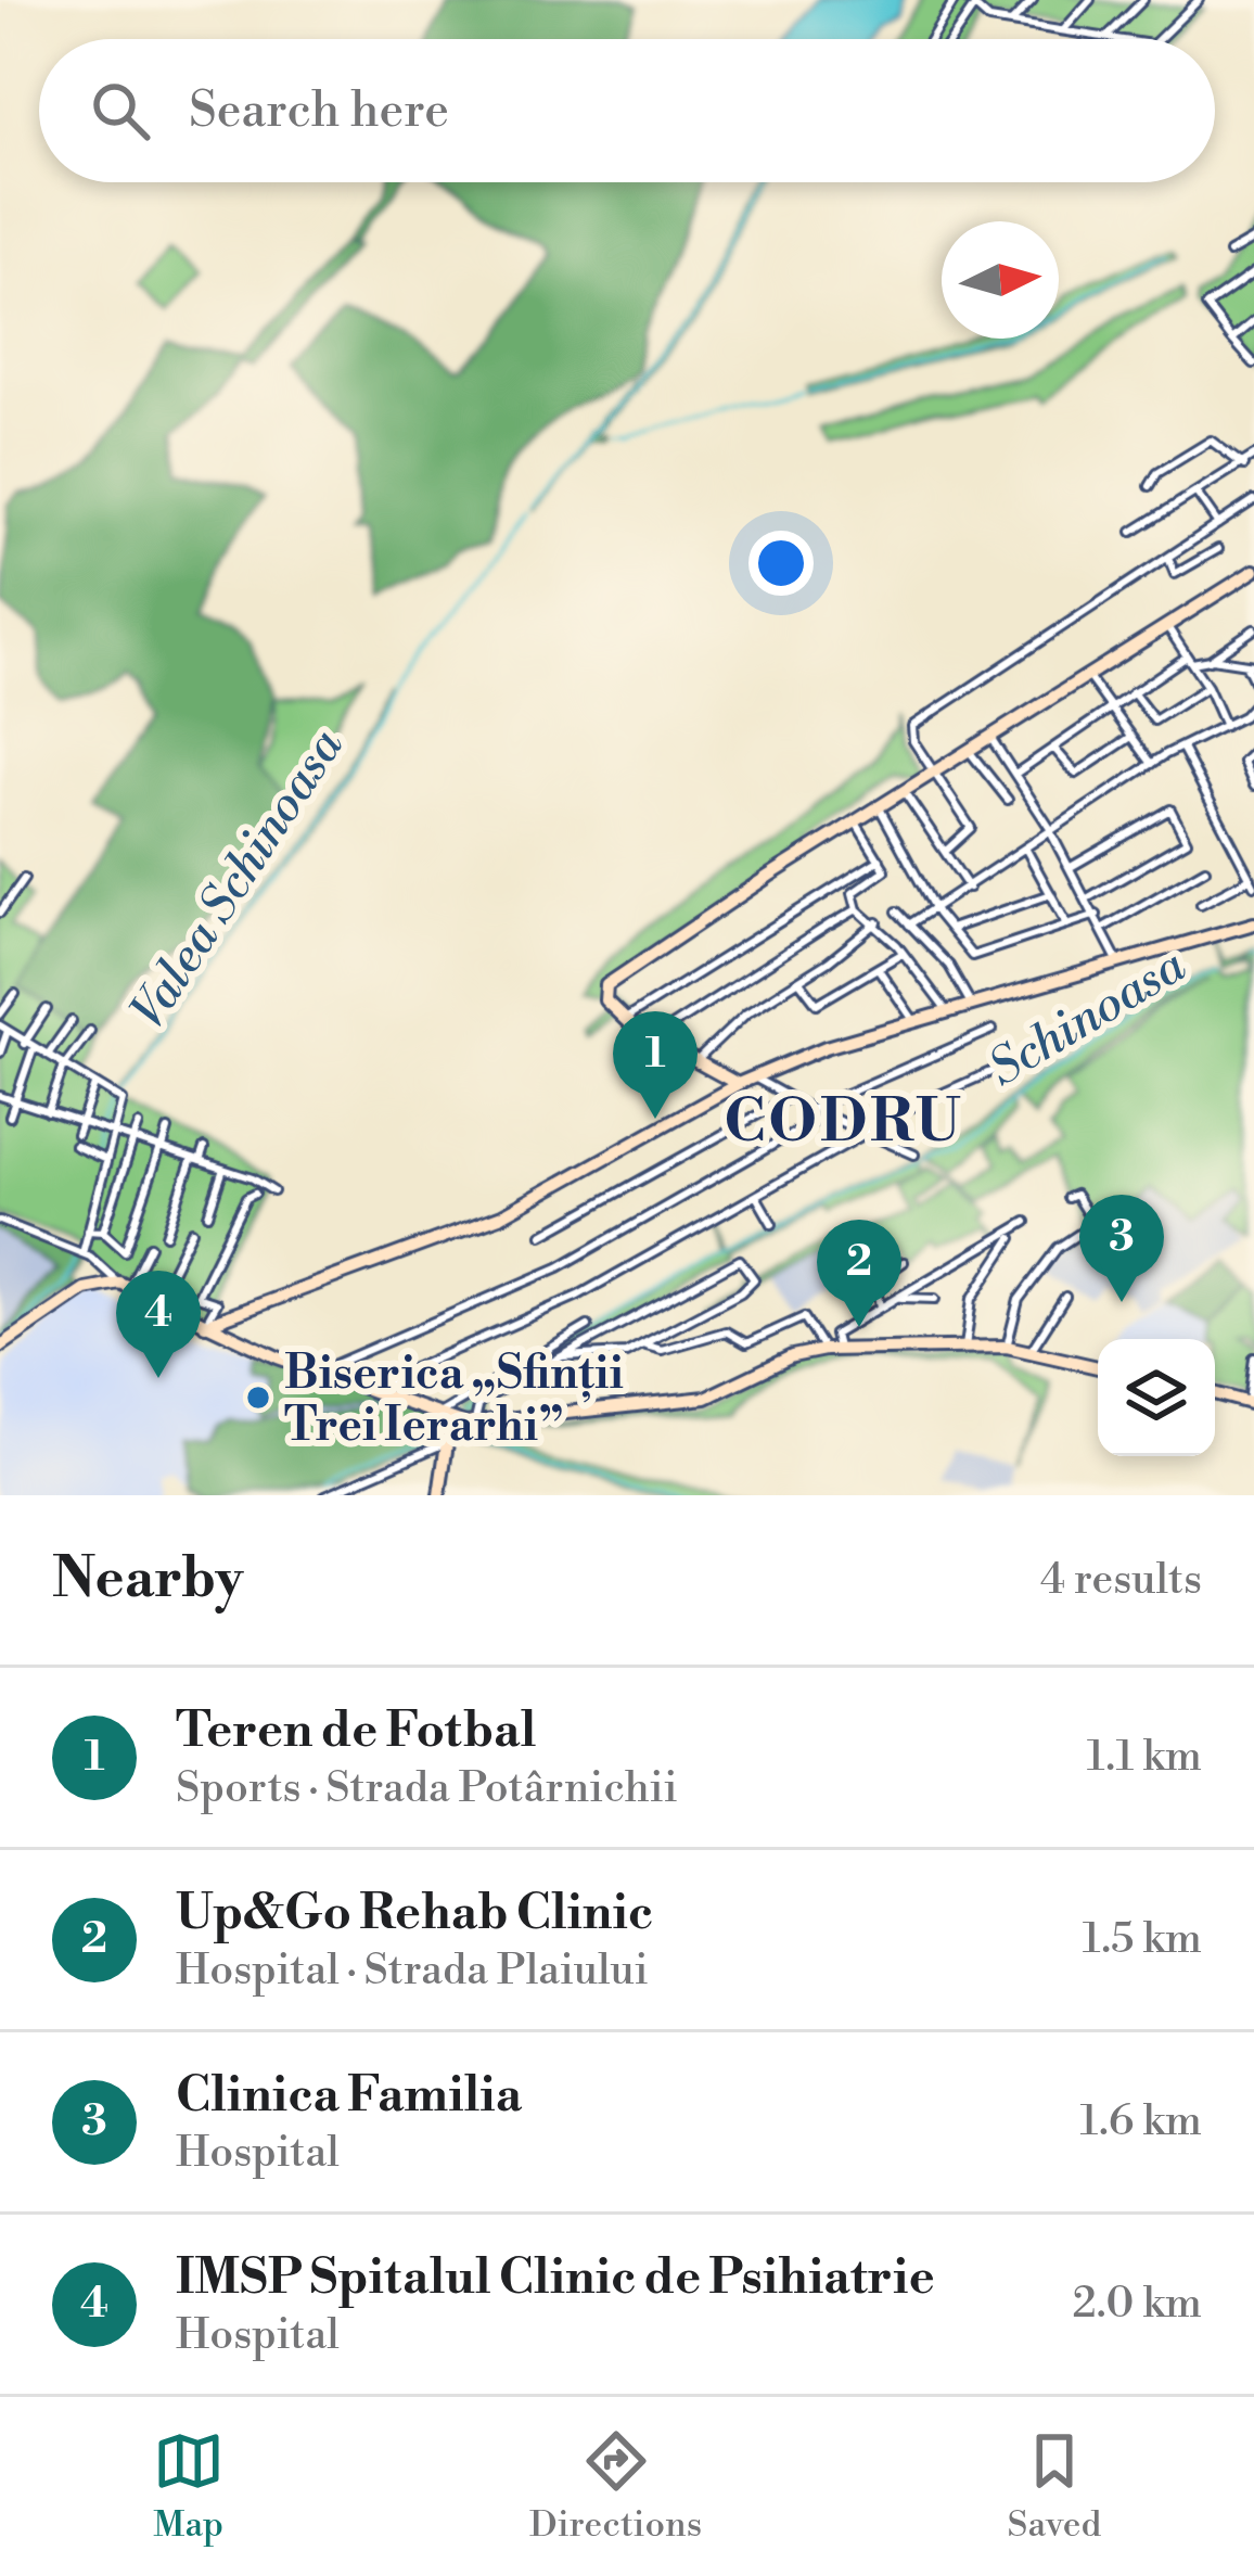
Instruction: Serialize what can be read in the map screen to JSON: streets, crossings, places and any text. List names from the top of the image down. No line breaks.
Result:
{"districts":["CODRU"],"water":["Valea Schinoasa","Schinoasa"],"places":["Biserica „Sfinții Trei Ierarhi”"],"north":"right","page":{"search":"Search here","pins":["1","3","2","4"],"heading":["Nearby","4 results"],"list":[{"mark":"1","name":"Teren de Fotbal","note":"Sports · Strada Potârnichii","value":"1.1 km"},{"mark":"2","name":"Up&Go Rehab Clinic","note":"Hospital · Strada Plaiului","value":"1.5 km"},{"mark":"3","name":"Clinica Familia","note":"Hospital","value":"1.6 km"},{"mark":"4","name":"IMSP Spitalul Clinic de Psihiatrie","note":"Hospital","value":"2.0 km"}],"nav":["Map","Directions","Saved"]}}
